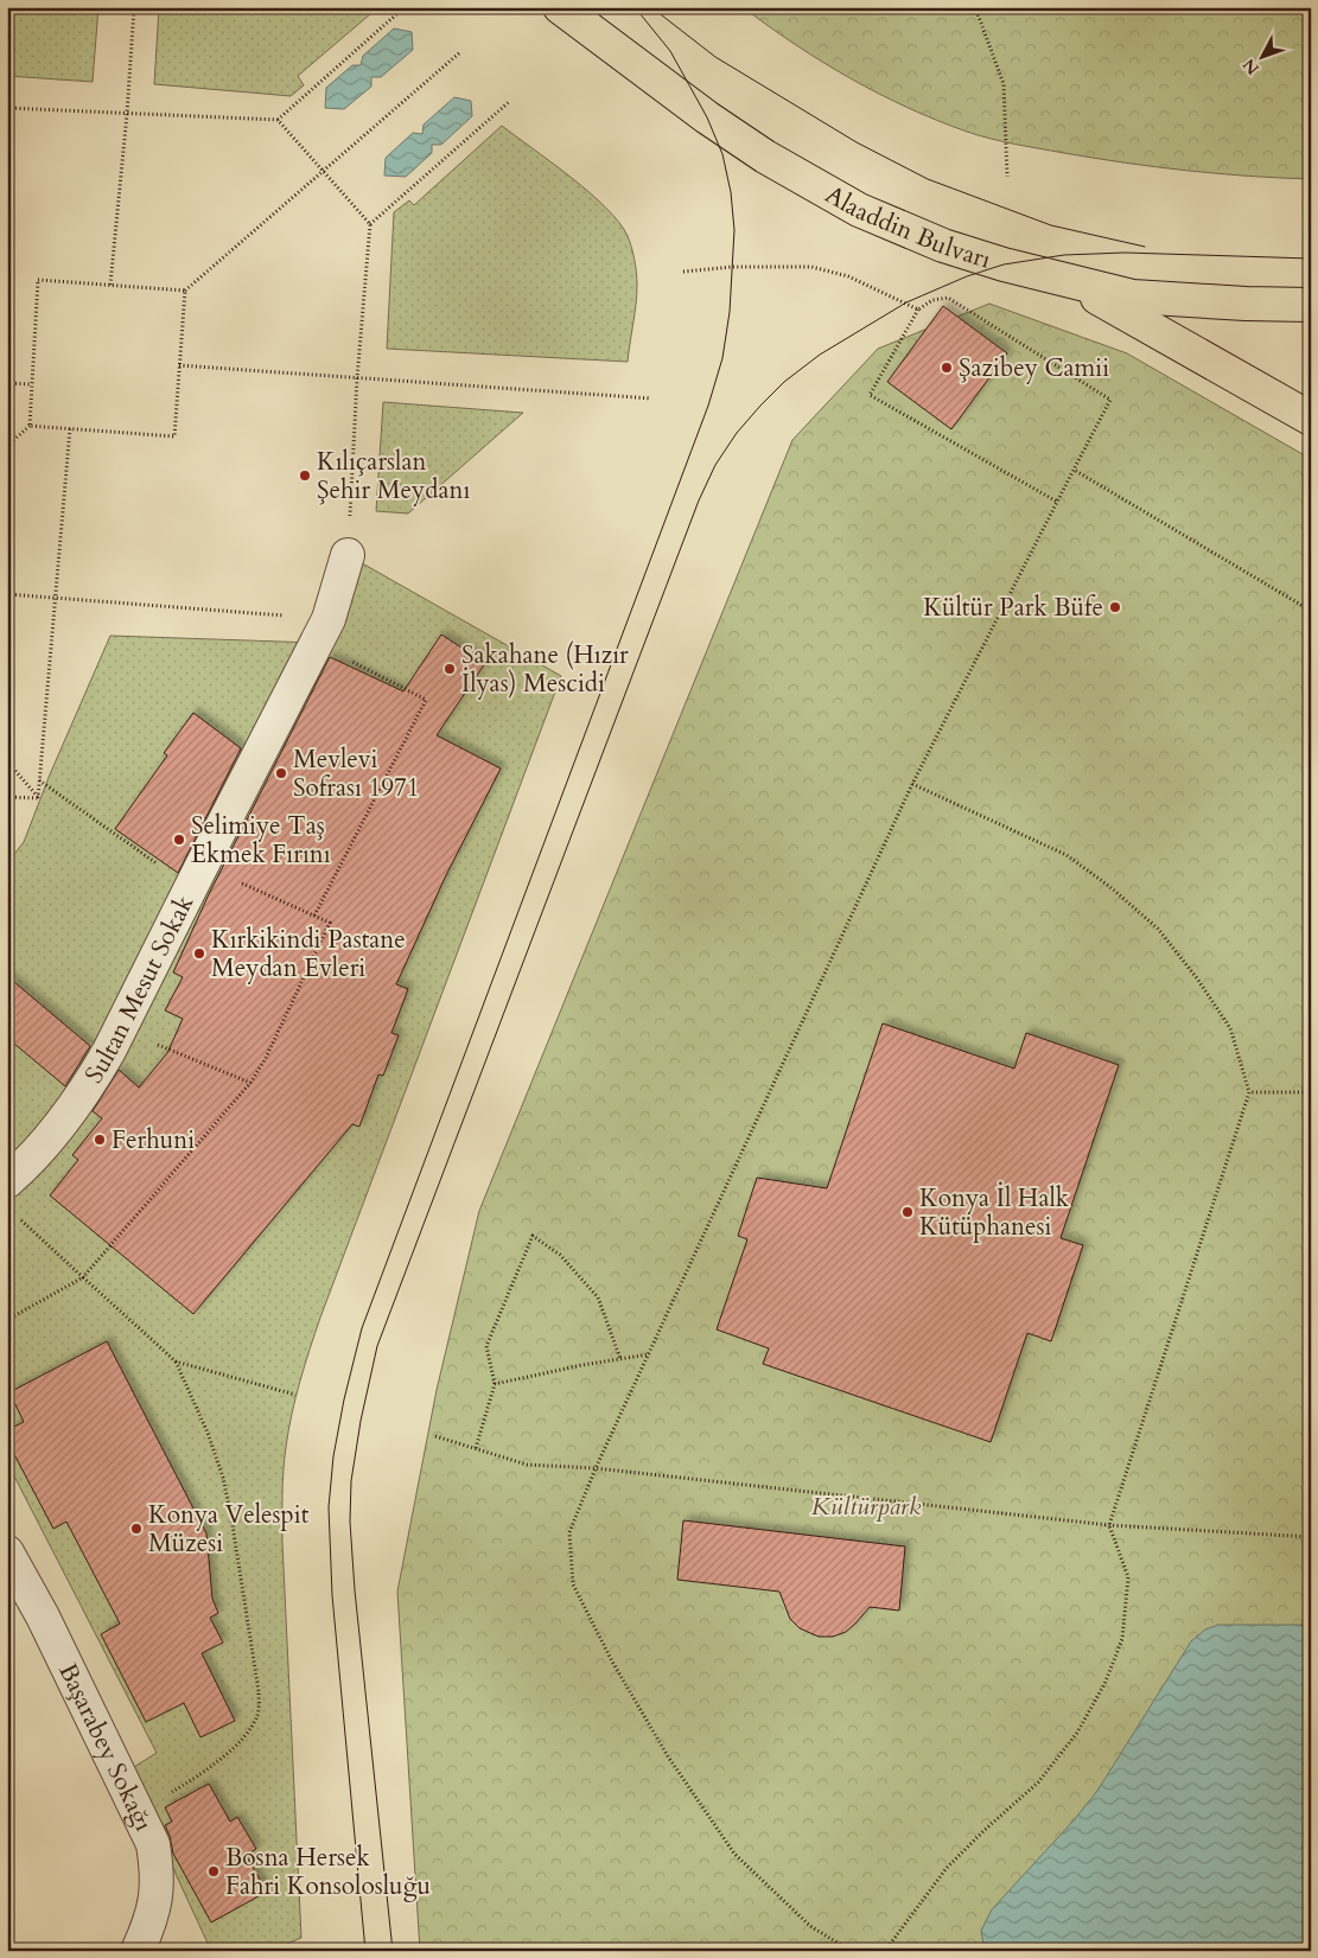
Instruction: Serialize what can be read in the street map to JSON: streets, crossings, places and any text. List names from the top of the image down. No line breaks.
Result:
{"streets":{"main road":["Alaaddin Bulvarı"],"street":["Sultan Mesut Sokak","Başarabey Sokağı"]},"parks":["Kültürpark"],"places":["Şazibey Camii","Kılıçarslan Şehir Meydanı","Kültür Park Büfe","Sakahane (Hızır İlyas) Mescidi","Mevlevi Sofrası 1971","Selimiye Taş Ekmek Fırını","Kırkikindi Pastane Meydan Evleri","Ferhuni","Konya İl Halk Kütüphanesi","Konya Velespit Müzesi","Bosna Hersek Fahri Konsolosluğu"],"north":"bottom left"}
